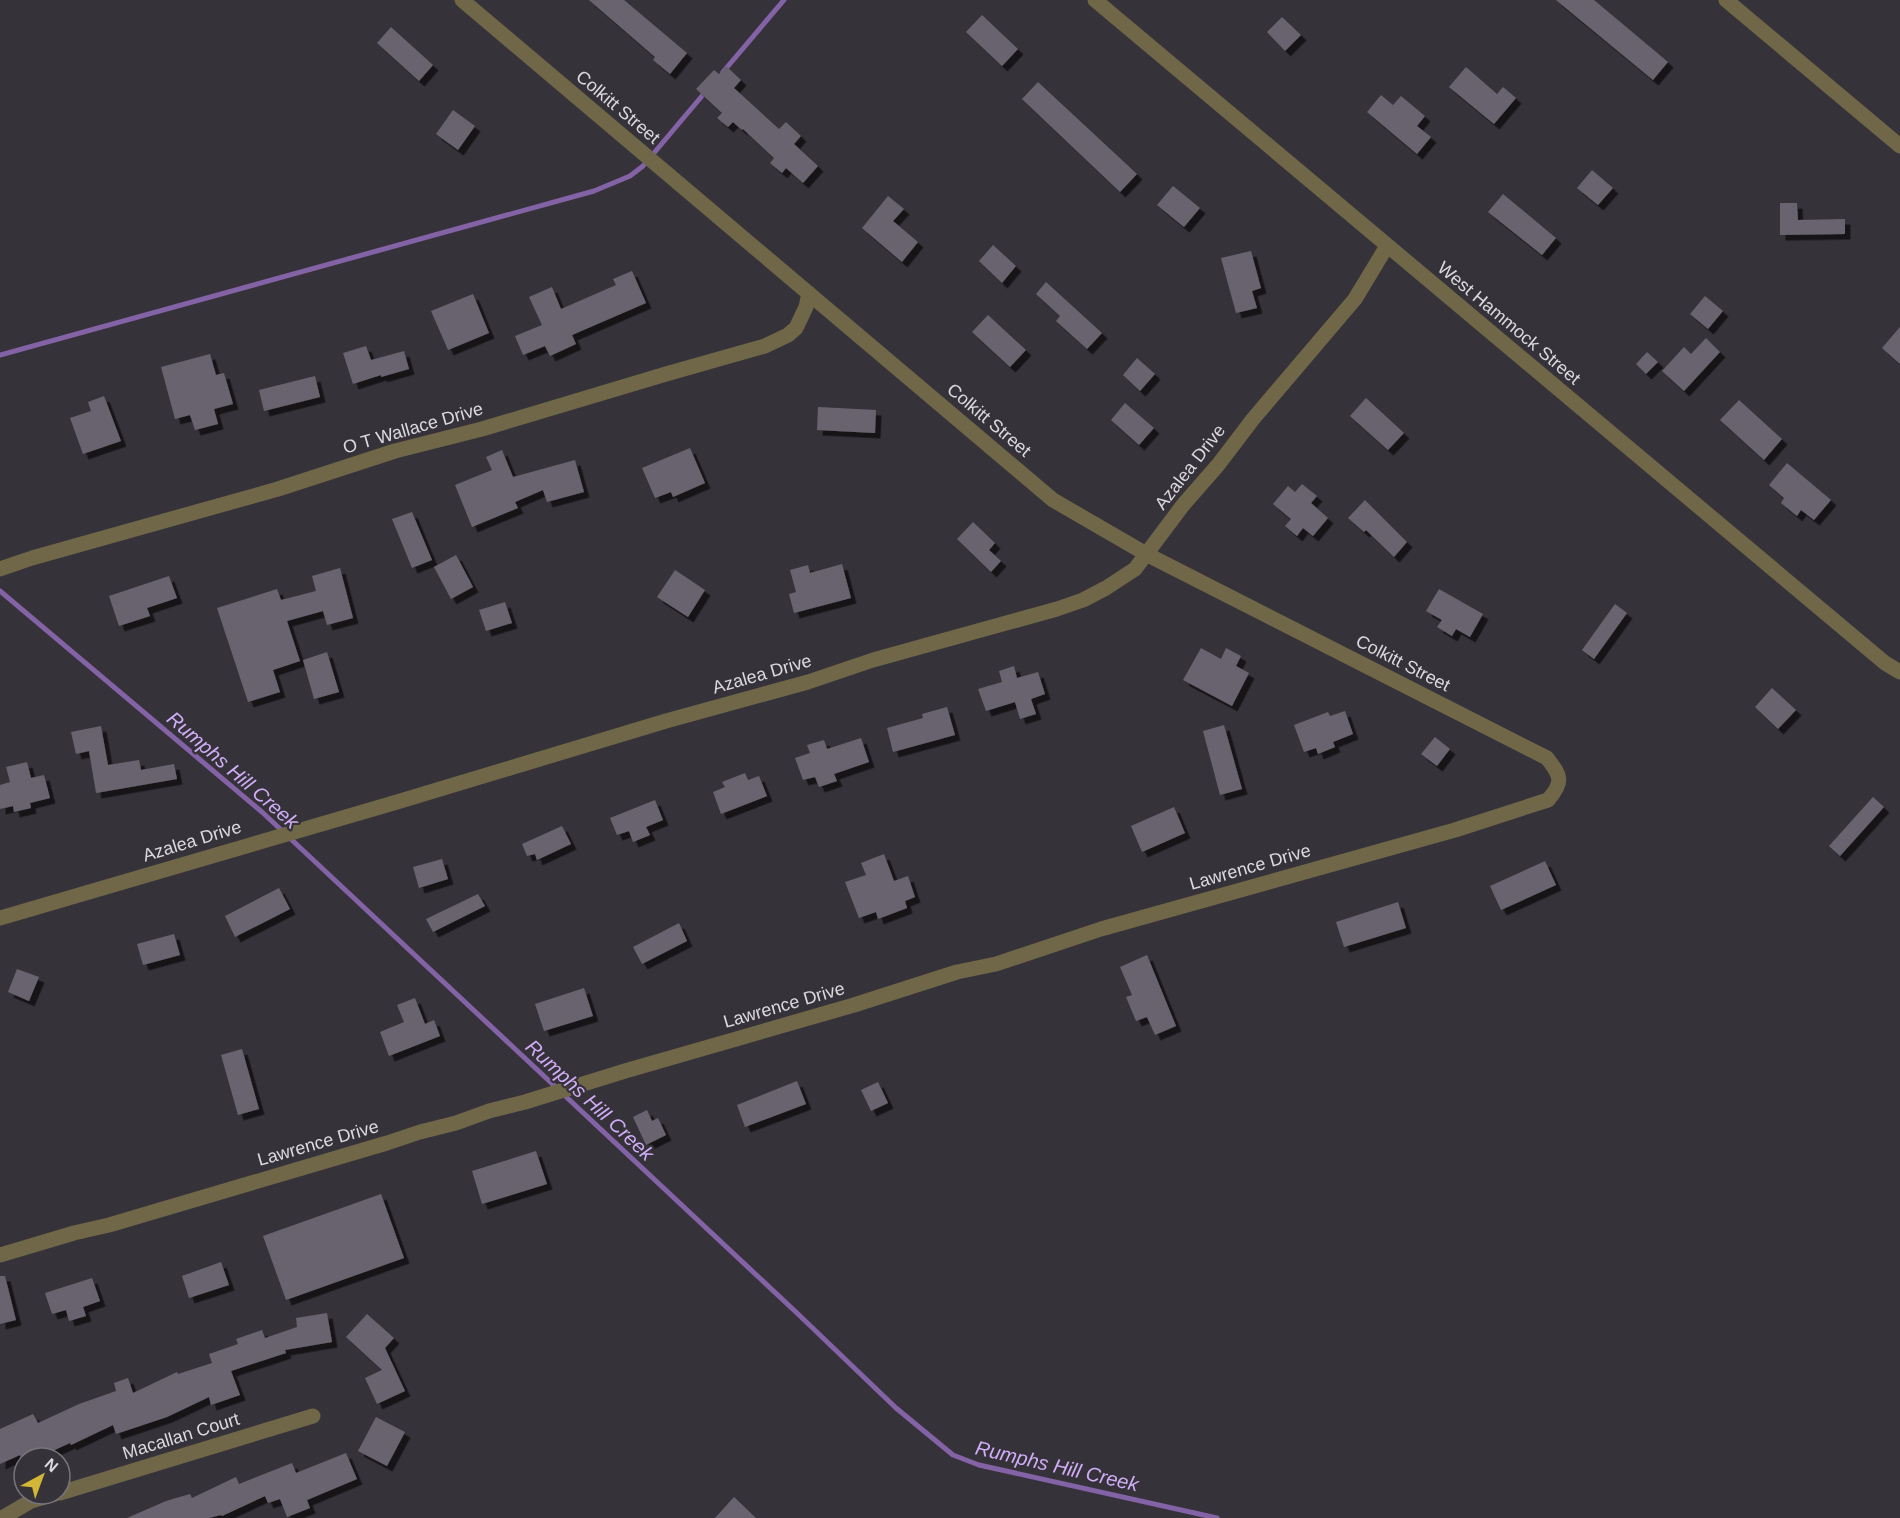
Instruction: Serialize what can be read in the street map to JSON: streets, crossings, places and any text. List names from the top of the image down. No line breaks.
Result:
{"streets":{"street":["Colkitt Street","West Hammock Street","O T Wallace Drive","Azalea Drive","Lawrence Drive","Macallan Court"]},"crossings":[["Colkitt Street","O T Wallace Drive"],["Colkitt Street","Azalea Drive"],["Colkitt Street","Lawrence Drive"],["West Hammock Street","Azalea Drive"]],"water":["Rumphs Hill Creek"],"north":"top right"}
